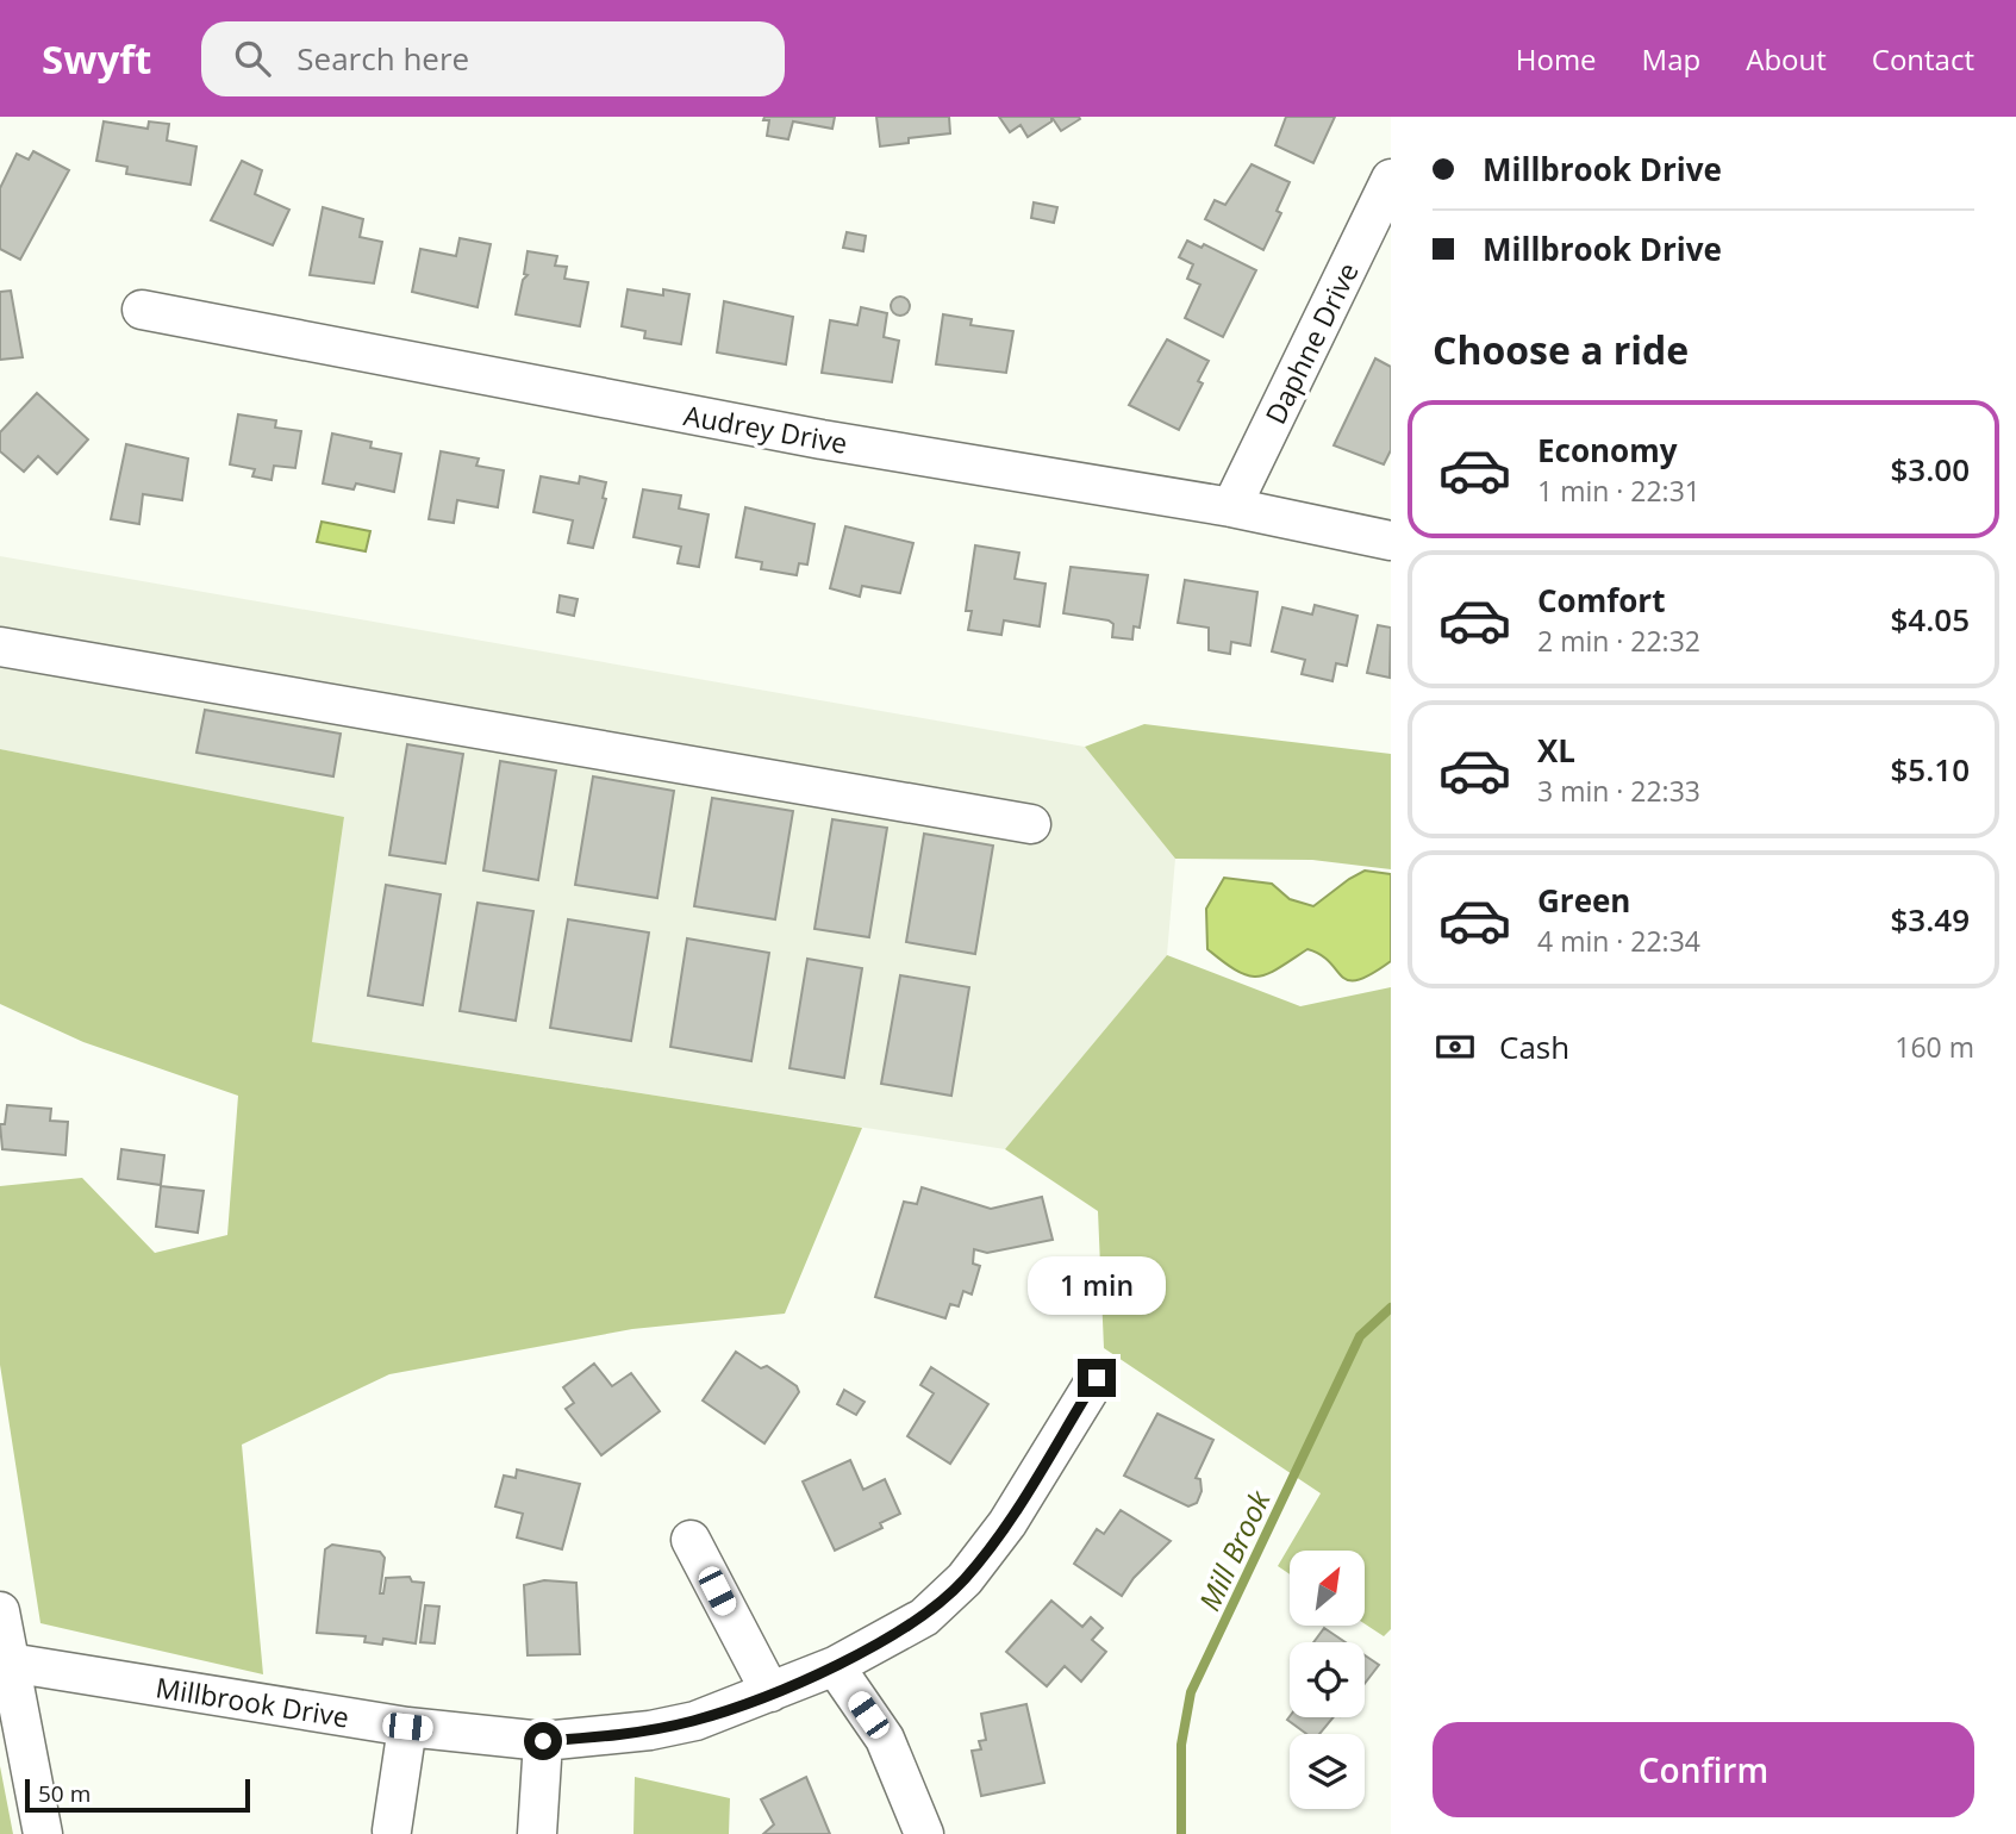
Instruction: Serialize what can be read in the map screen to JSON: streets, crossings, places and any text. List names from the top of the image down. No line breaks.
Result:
{"streets":{"street":["Daphne Drive","Audrey Drive","Millbrook Drive"]},"crossings":[["Daphne Drive","Audrey Drive"]],"water":["Mill Brook"],"scale_bar":"50 m","north":"top right","page":{"header":"Swyft","search":"Search here","nav":["Home","Map","About","Contact"],"banner":["Millbrook Drive","Millbrook Drive"],"heading":"Choose a ride","list":[{"name":"Economy","note":"1 min · 22:31","value":"$3.00"},{"name":"Comfort","note":"2 min · 22:32","value":"$4.05"},{"name":"XL","note":"3 min · 22:33","value":"$5.10"},{"name":"Green","note":"4 min · 22:34","value":"$3.49"}],"pay":["Cash","160 m"],"bubble":"1 min","buttons":"Confirm","scale":"50 m"}}
